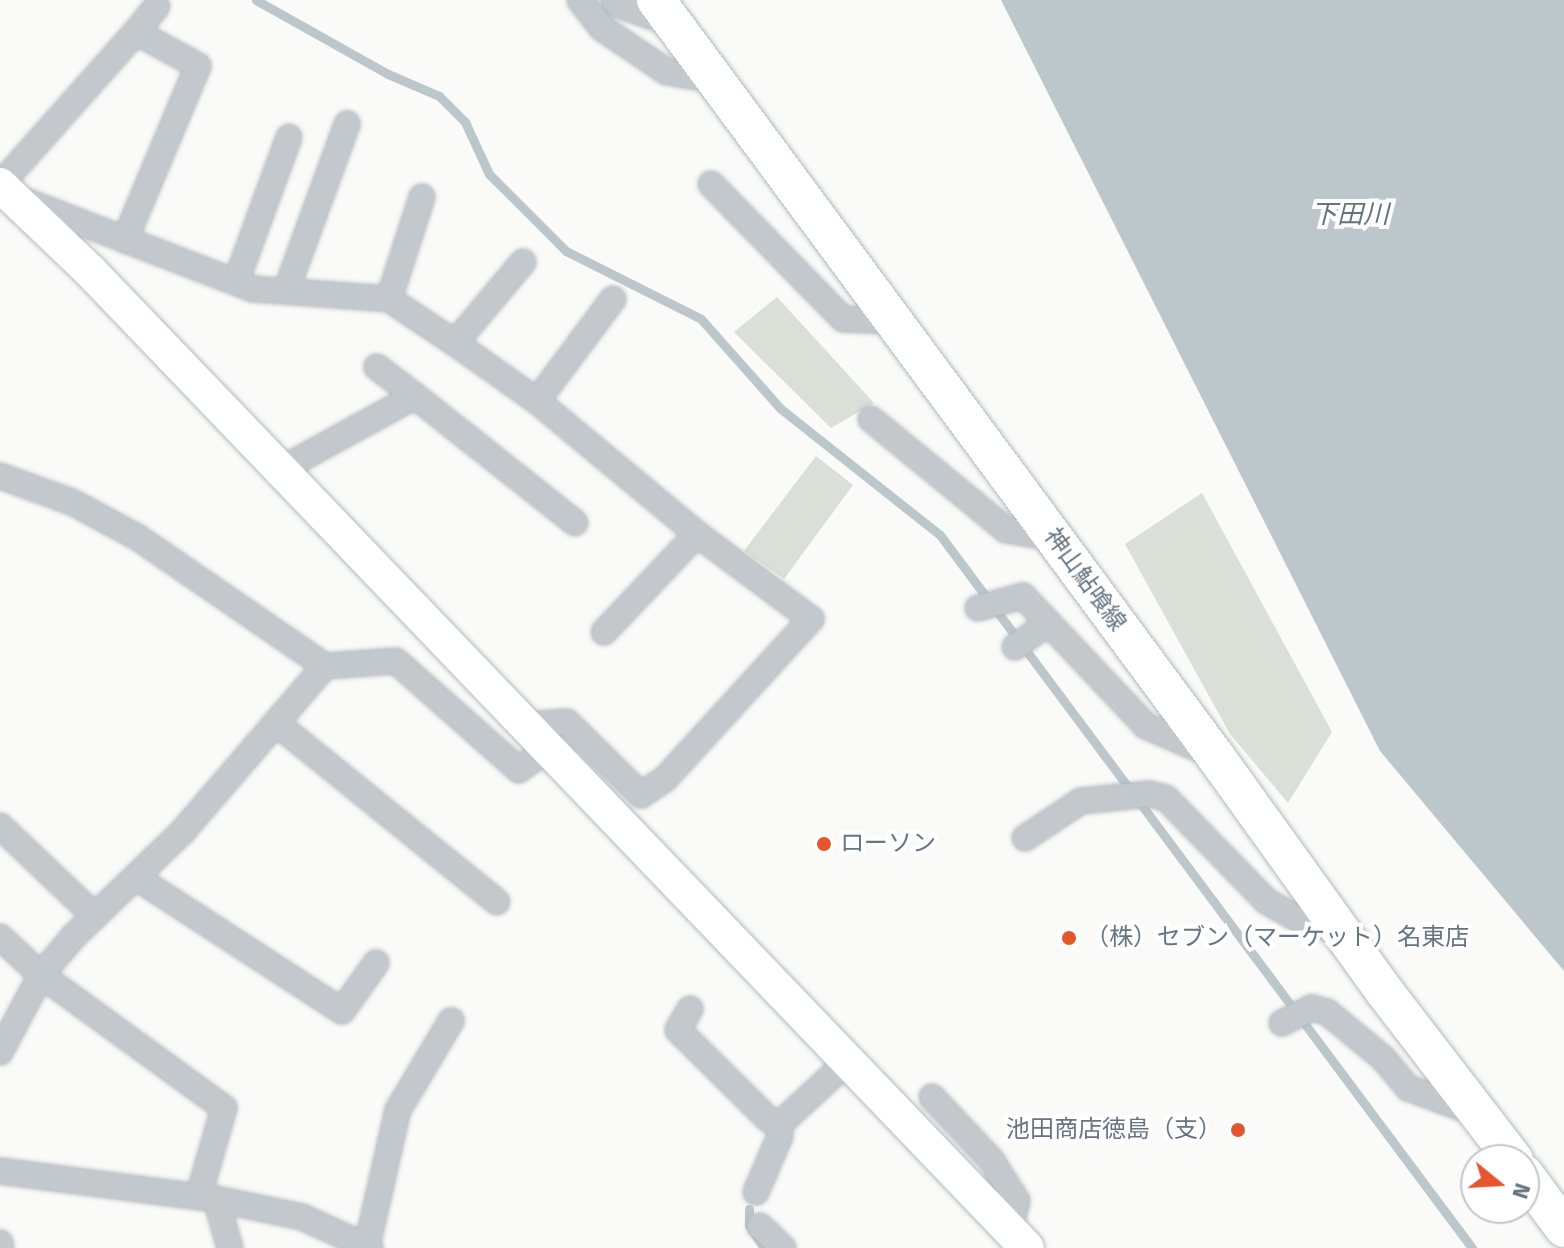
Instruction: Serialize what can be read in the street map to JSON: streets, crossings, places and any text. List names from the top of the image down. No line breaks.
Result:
{"streets":{"main road":["神山鮎喰線"]},"water":["下田川"],"places":["ローソン","（株）セブン（マーケット）名東店","池田商店徳島（支）"],"north":"right"}
